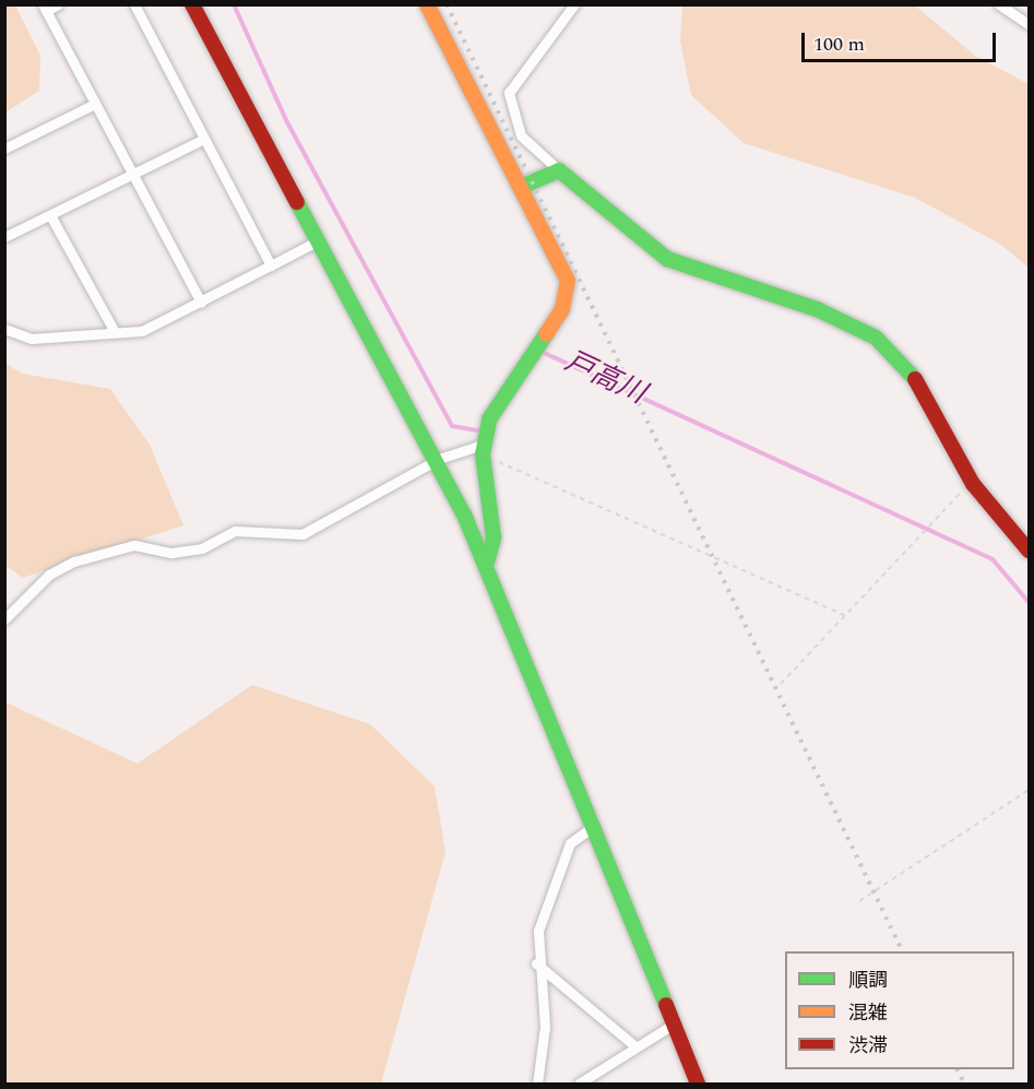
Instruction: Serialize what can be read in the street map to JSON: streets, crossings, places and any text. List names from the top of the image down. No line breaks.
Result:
{"water":["戸高川"],"legend":["順調","混雑","渋滞"],"scale_bar":"100 m"}
